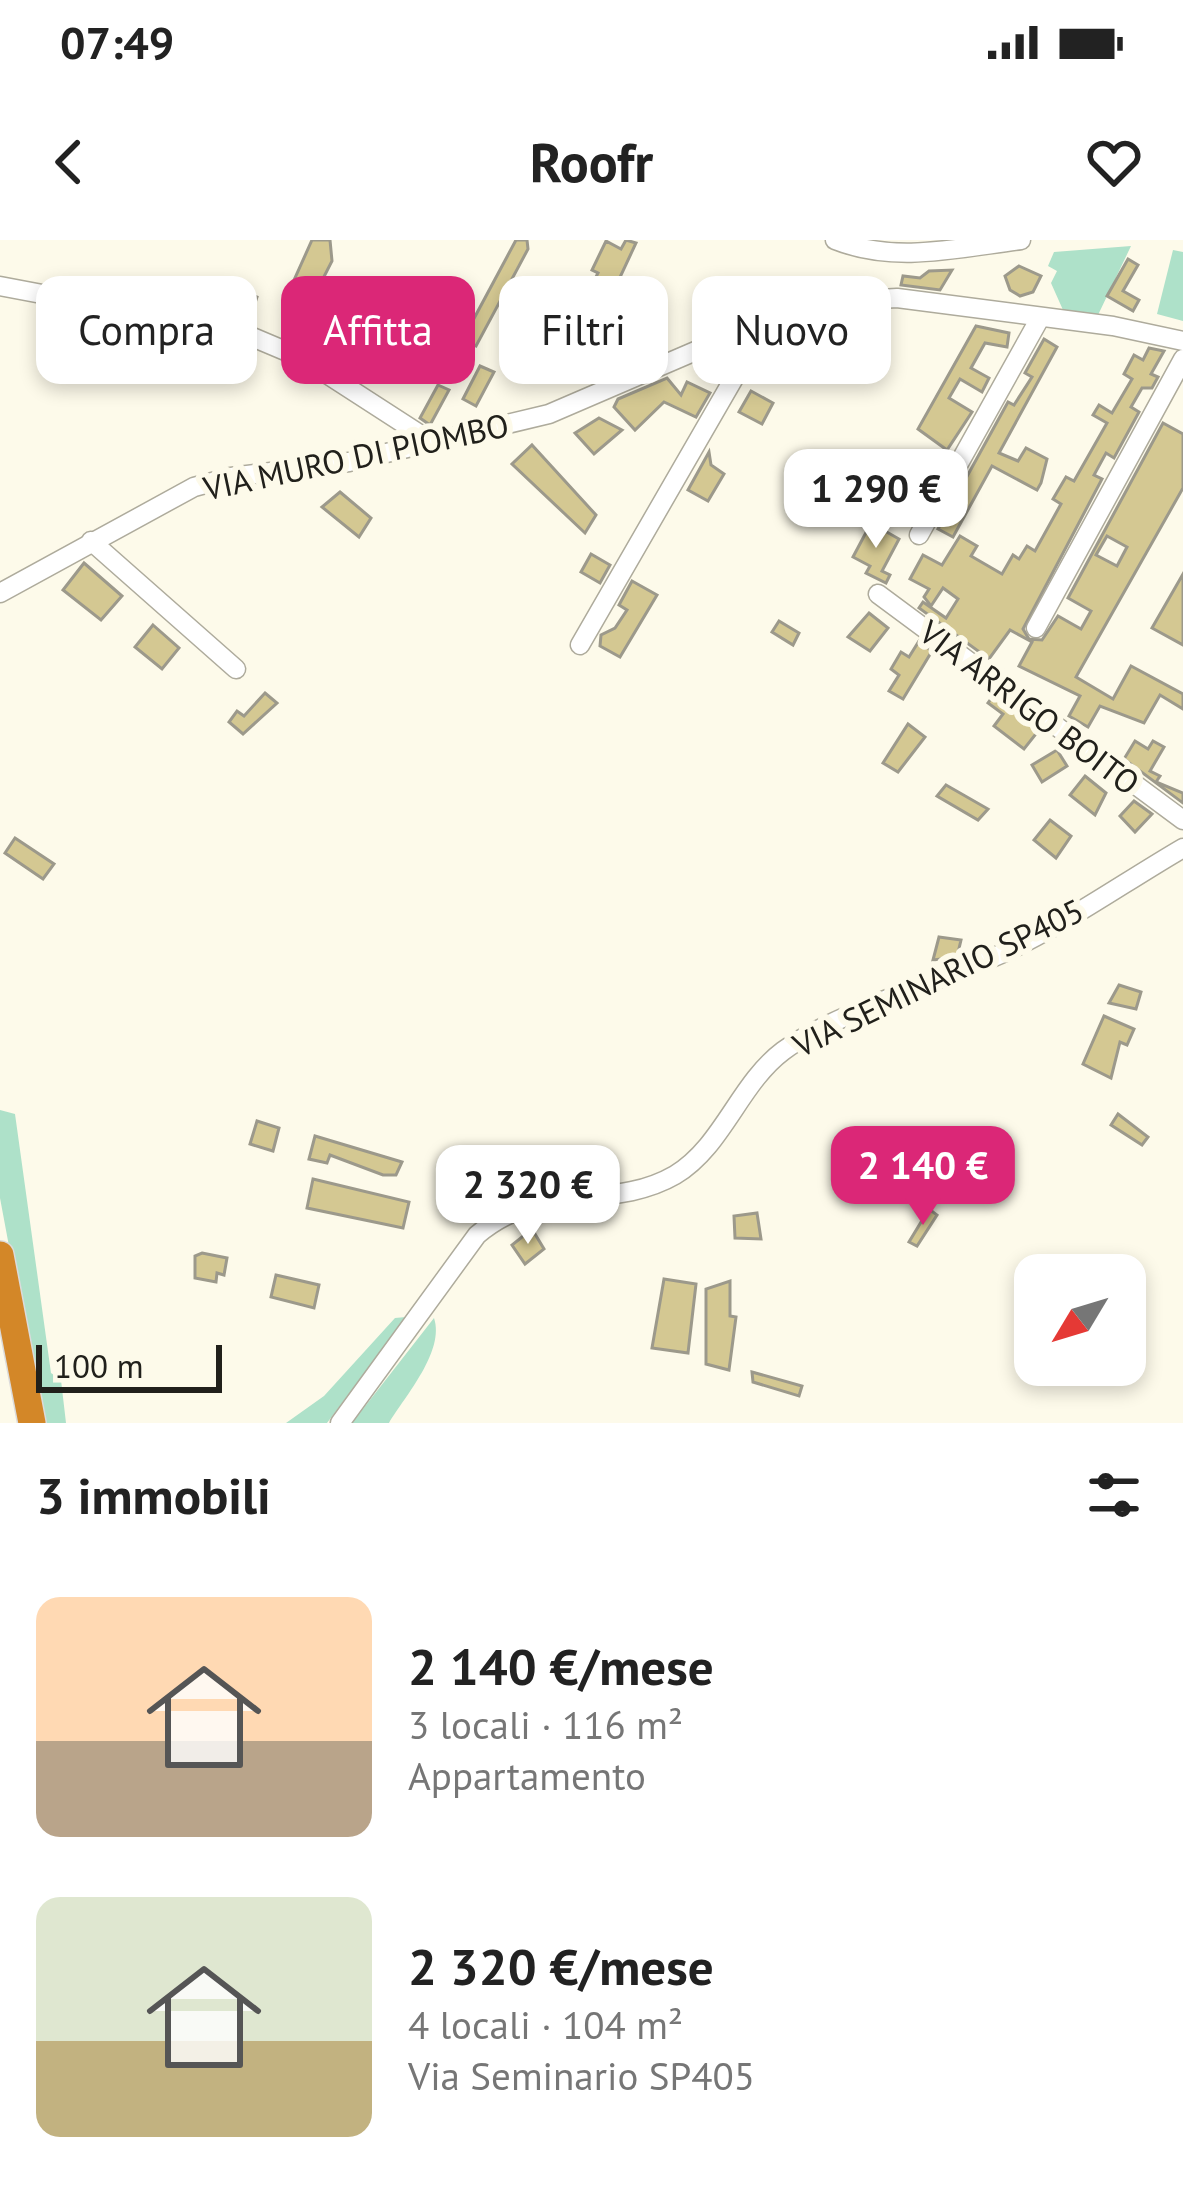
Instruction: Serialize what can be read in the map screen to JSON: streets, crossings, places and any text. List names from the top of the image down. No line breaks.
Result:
{"streets":{"street":["VIA MURO DI PIOMBO","VIA ARRIGO BOITO","VIA SEMINARIO SP405"]},"scale_bar":"100 m","north":"bottom left","page":{"status":"07:49","header":"Roofr","chip":["Compra","Affitta","Filtri","Nuovo"],"price":["1 290 €","2 140 €","2 320 €"],"scale":"100 m","heading":"3 immobili","list":[{"name":"2 140 €/mese","note":"3 locali · 116 m² · Appartamento"},{"name":"2 320 €/mese","note":"4 locali · 104 m² · Via Seminario SP405"}]}}
